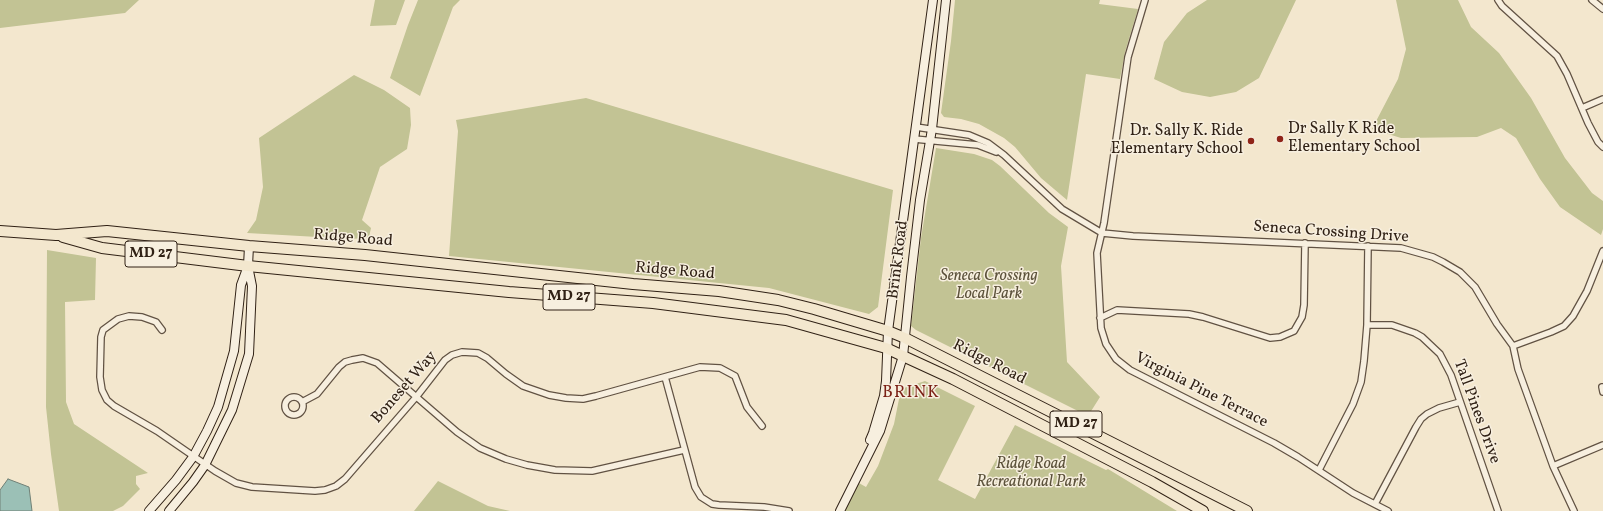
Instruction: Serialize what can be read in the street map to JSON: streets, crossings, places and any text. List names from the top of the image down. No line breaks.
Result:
{"streets":{"highway":["Ridge Road","MD 27"],"main road":["Brink Road"],"street":["Seneca Crossing Drive","Boneset Way","Virginia Pine Terrace","Tall Pines Drive"]},"crossings":[["Seneca Crossing Drive","Brink Road"],["Seneca Crossing Drive","Virginia Pine Terrace"],["Ridge Road","Brink Road"]],"districts":["BRINK"],"parks":["Seneca Crossing Local Park","Ridge Road Recreational Park"],"places":["Dr Sally K Ride Elementary School","Dr. Sally K. Ride Elementary School"]}
